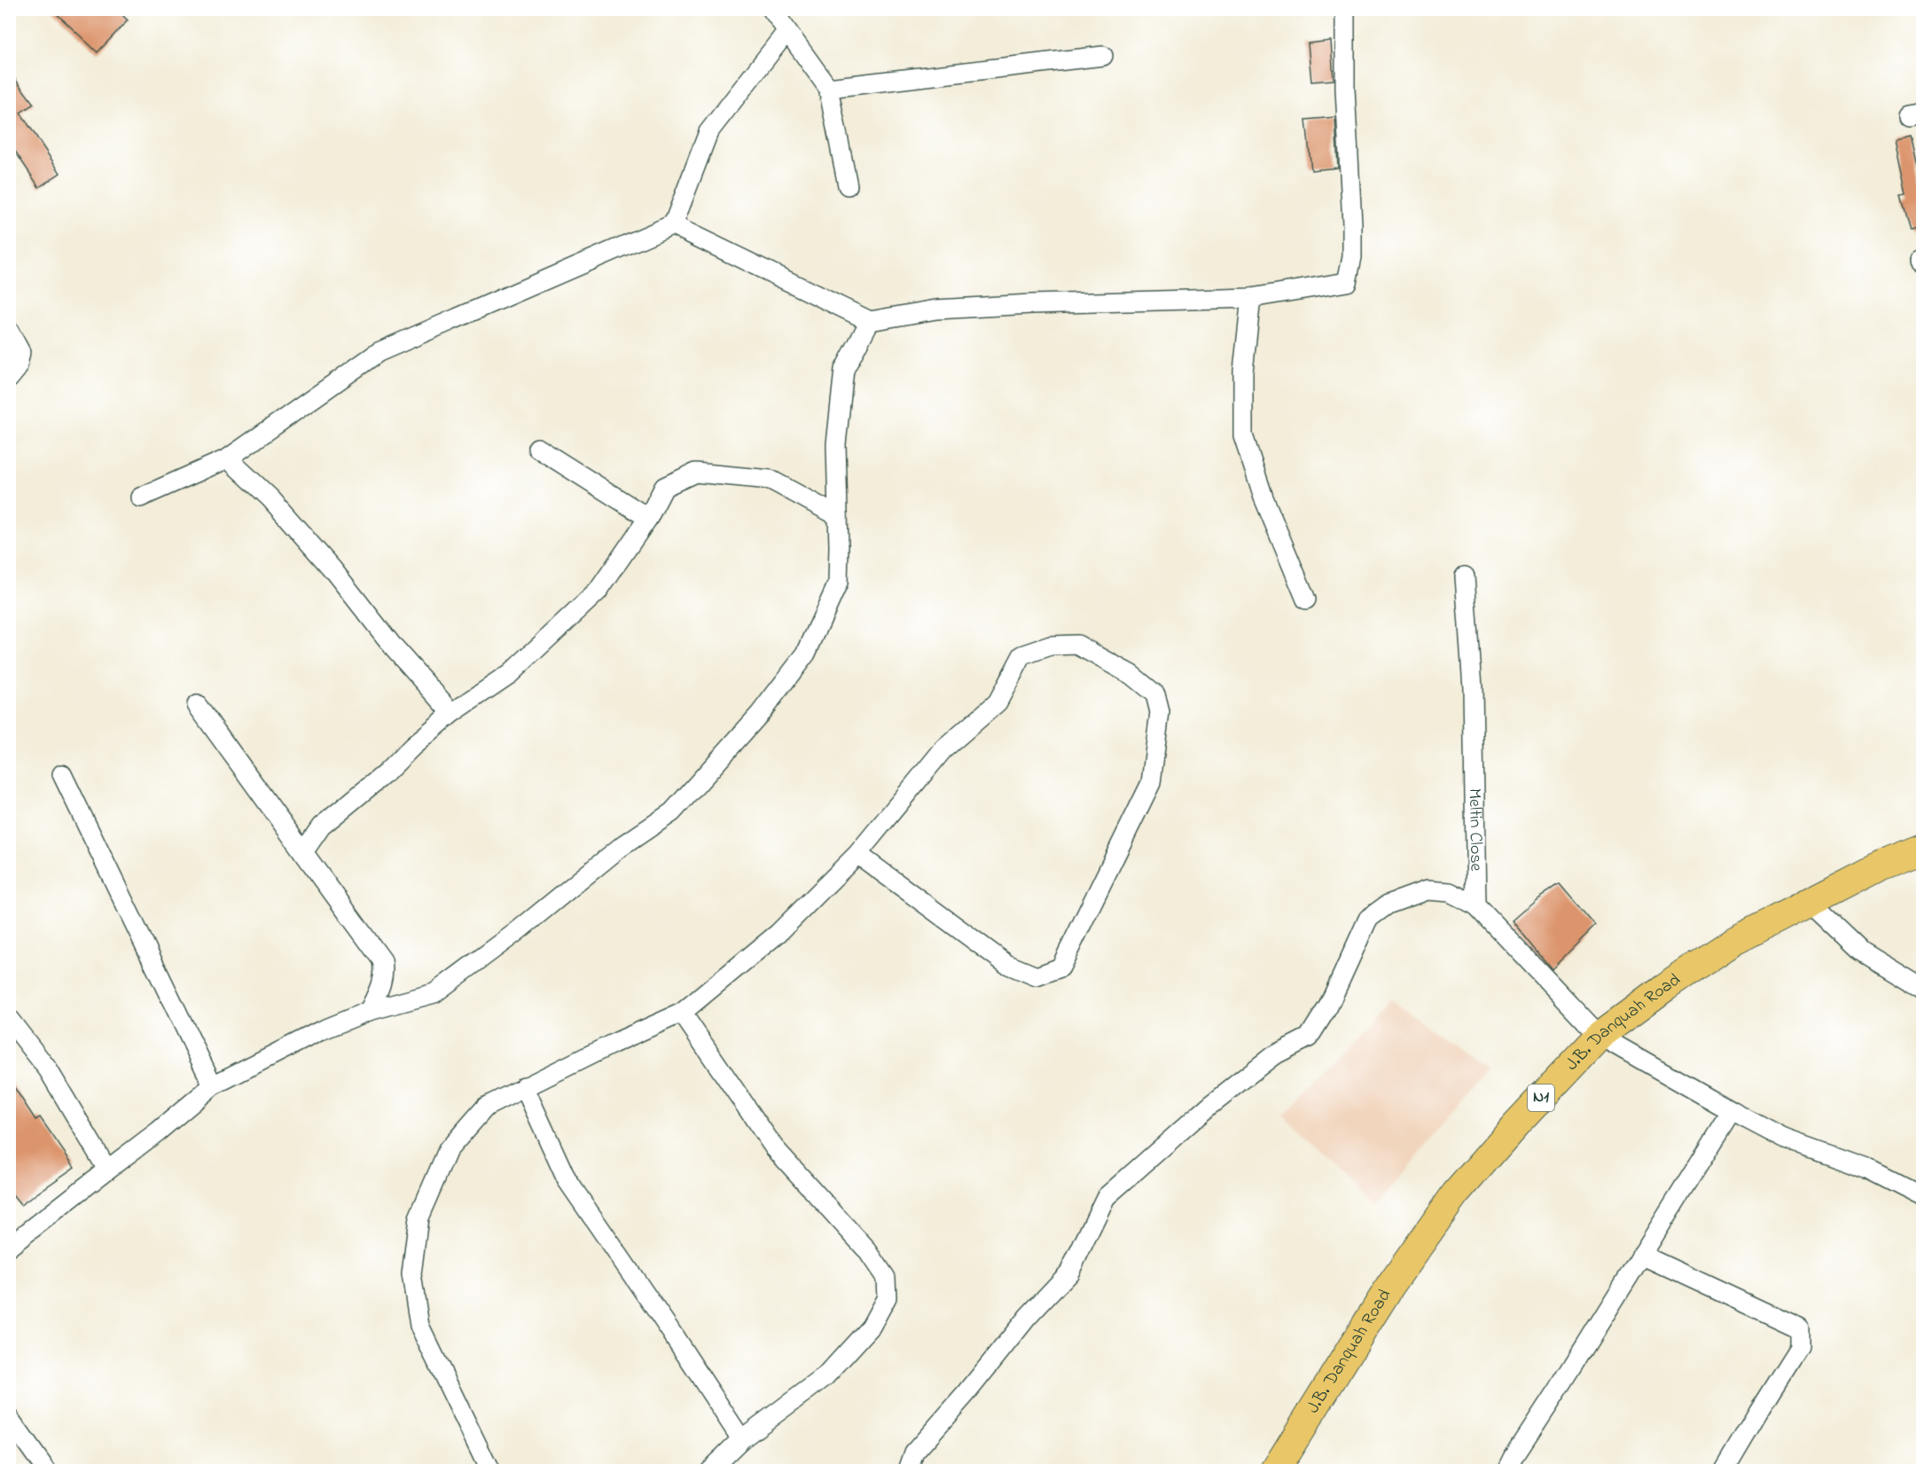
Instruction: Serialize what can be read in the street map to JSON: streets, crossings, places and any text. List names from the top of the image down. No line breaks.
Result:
{"streets":{"highway":["J.B. Danquah Road","N1"],"street":["Meltin Close"]}}
